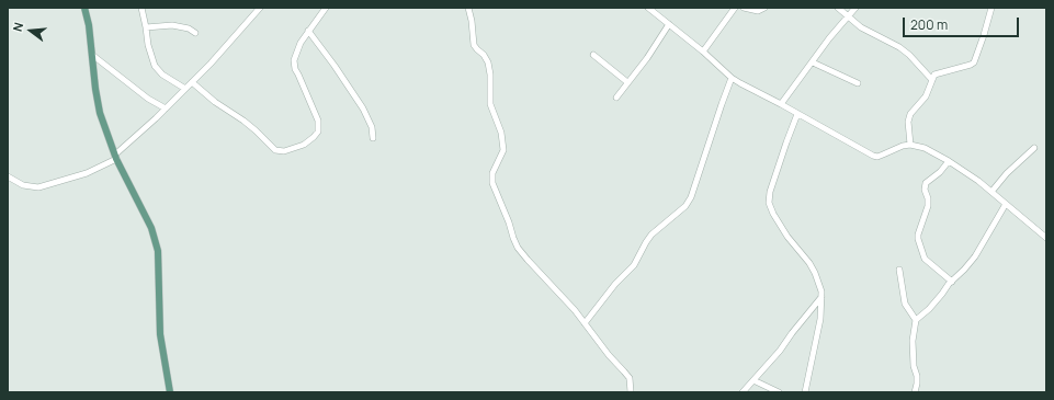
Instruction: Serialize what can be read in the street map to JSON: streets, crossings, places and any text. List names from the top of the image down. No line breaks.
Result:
{"scale_bar":"200 m","north":"left"}
